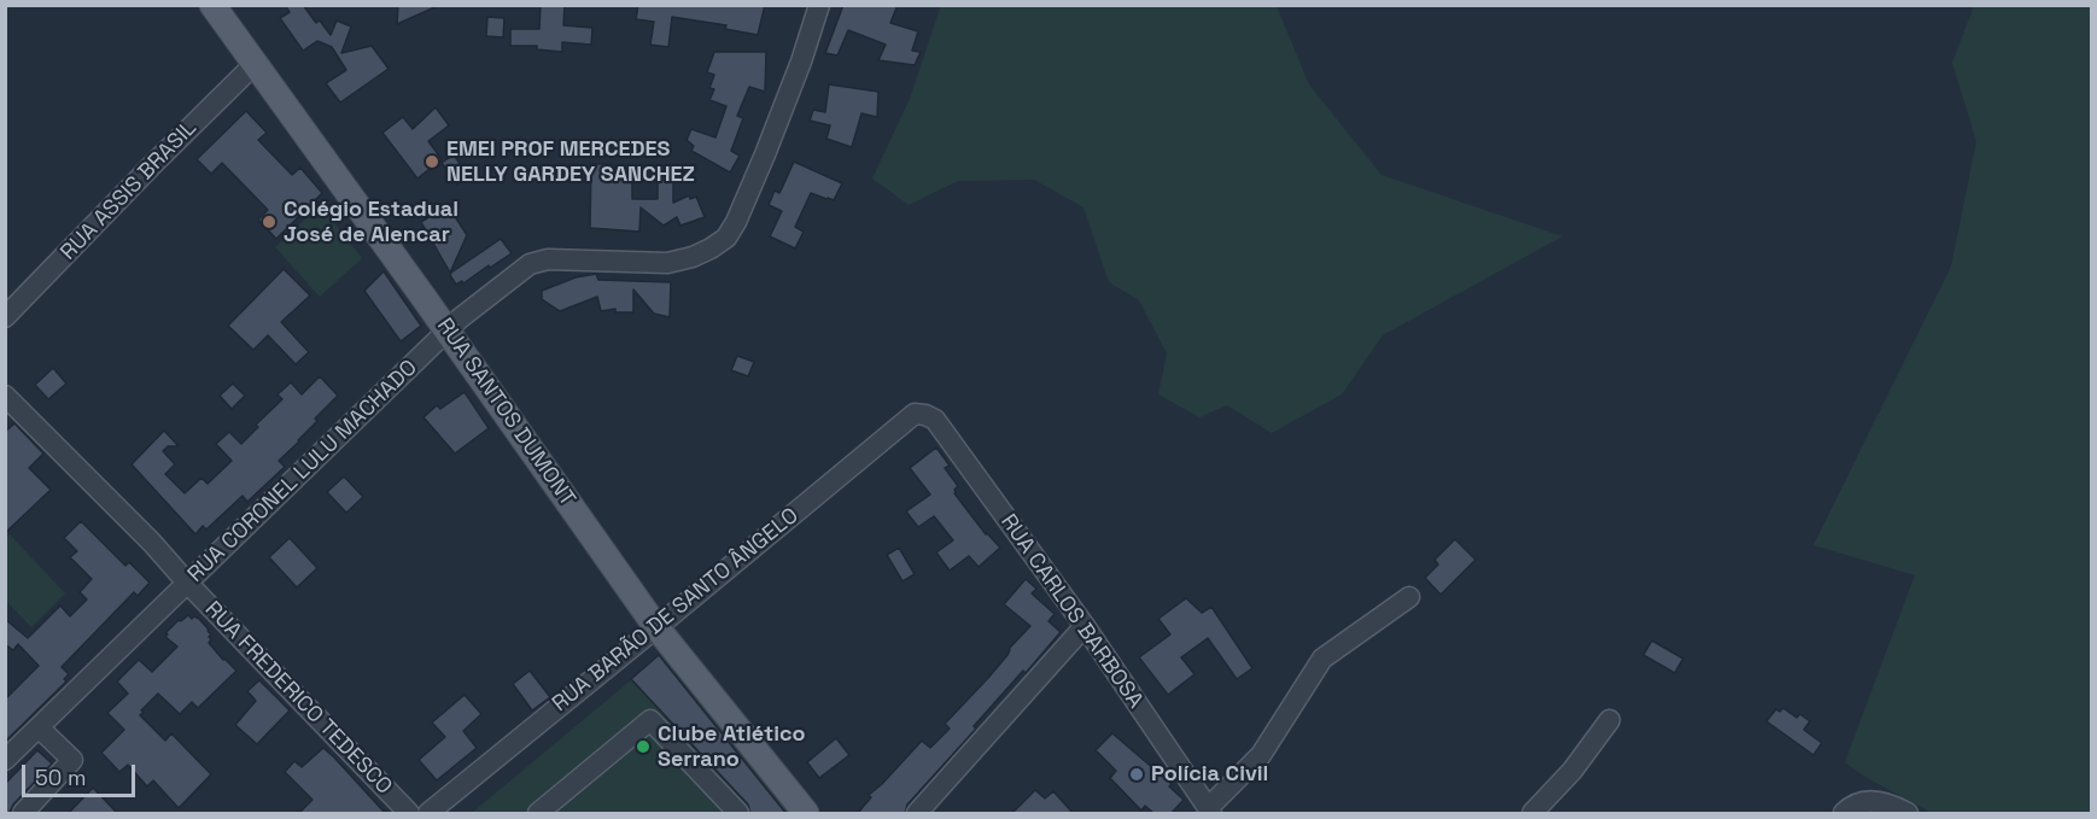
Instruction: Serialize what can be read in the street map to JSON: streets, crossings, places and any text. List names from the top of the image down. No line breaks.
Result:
{"streets":{"main road":["RUA SANTOS DUMONT"],"street":["RUA ASSIS BRASIL","RUA CORONEL LULU MACHADO","RUA BARÃO DE SANTO ÂNGELO","RUA CARLOS BARBOSA","RUA FREDERICO TEDESCO"]},"crossings":[["RUA ASSIS BRASIL","RUA SANTOS DUMONT"],["RUA SANTOS DUMONT","RUA CORONEL LULU MACHADO"],["RUA SANTOS DUMONT","RUA BARÃO DE SANTO ÂNGELO"],["RUA CORONEL LULU MACHADO","RUA FREDERICO TEDESCO"],["RUA BARÃO DE SANTO ÂNGELO","RUA CARLOS BARBOSA"]],"places":["EMEI PROF MERCEDES NELLY GARDEY SANCHEZ","Colégio Estadual José de Alencar","Clube Atlético Serrano","Polícia Civil"],"scale_bar":"50 m"}
